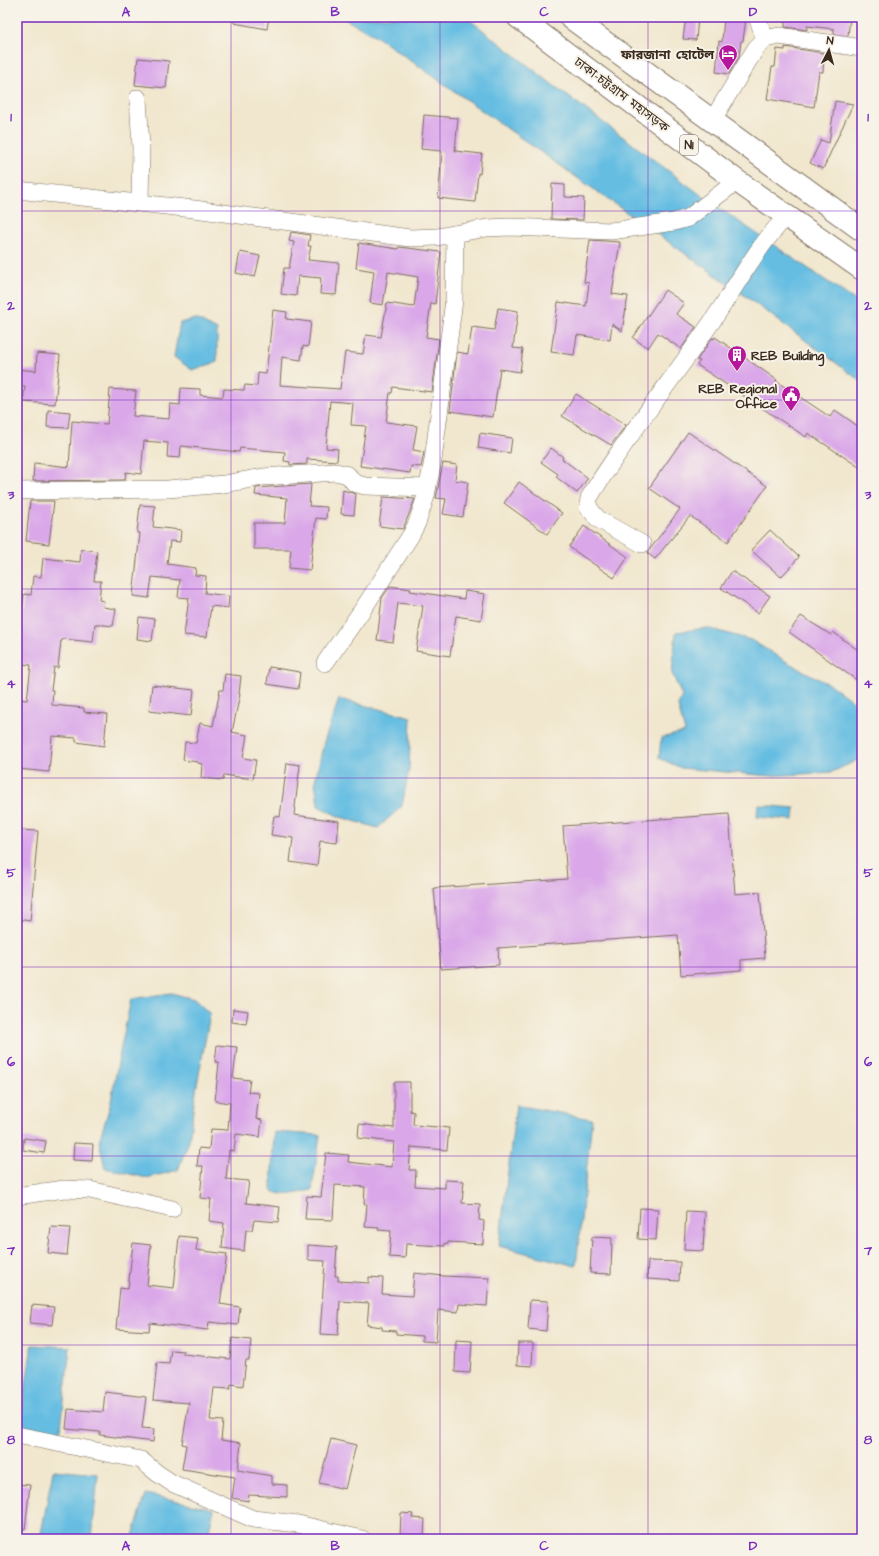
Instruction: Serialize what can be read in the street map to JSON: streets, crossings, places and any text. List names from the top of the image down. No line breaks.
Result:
{"streets":{"highway":["ঢাকা-চট্টগ্রাম মহাসড়ক","N1"]},"places":{"hotel":["ফারজানা হোটেল"],"building":["REB Building"],"public building":["REB Regional Office"]},"north":"top","grid":{"columns":["A","B","C","D"],"rows":["1","2","3","4","5","6","7","8"]}}
